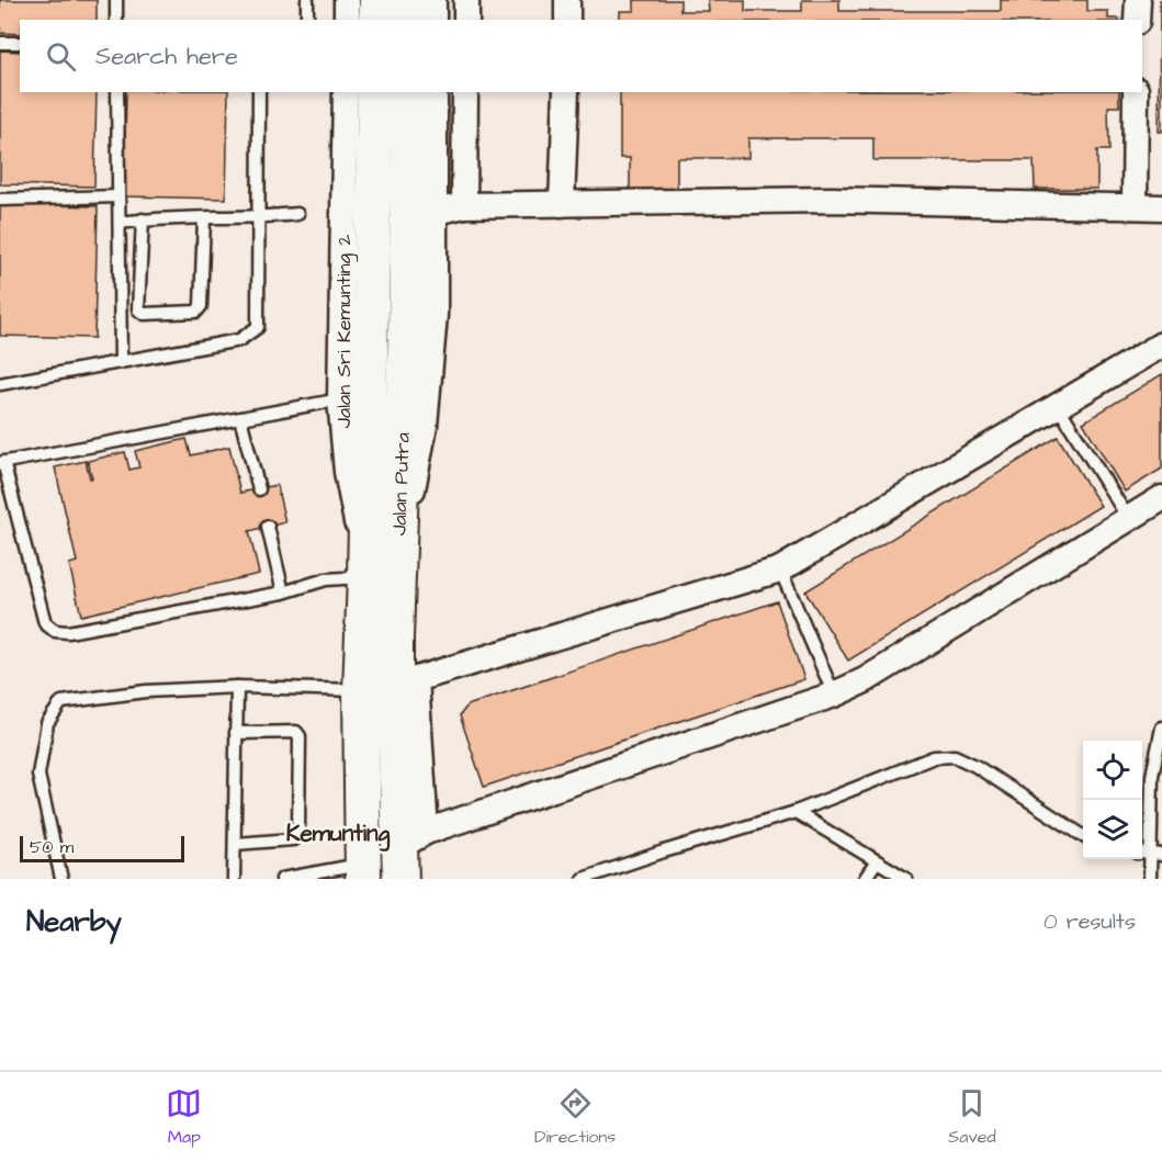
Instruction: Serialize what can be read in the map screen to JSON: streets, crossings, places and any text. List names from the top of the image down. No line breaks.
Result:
{"streets":{"main road":["Jalan Putra"],"street":["Jalan Sri Kemunting 2"]},"crossings":[["Jalan Sri Kemunting 2","Jalan Putra"]],"districts":["Kemunting"],"scale_bar":"50 m","page":{"search":"Search here","scale":"50 m","heading":["Nearby","0 results"],"nav":["Map","Directions","Saved"]}}
